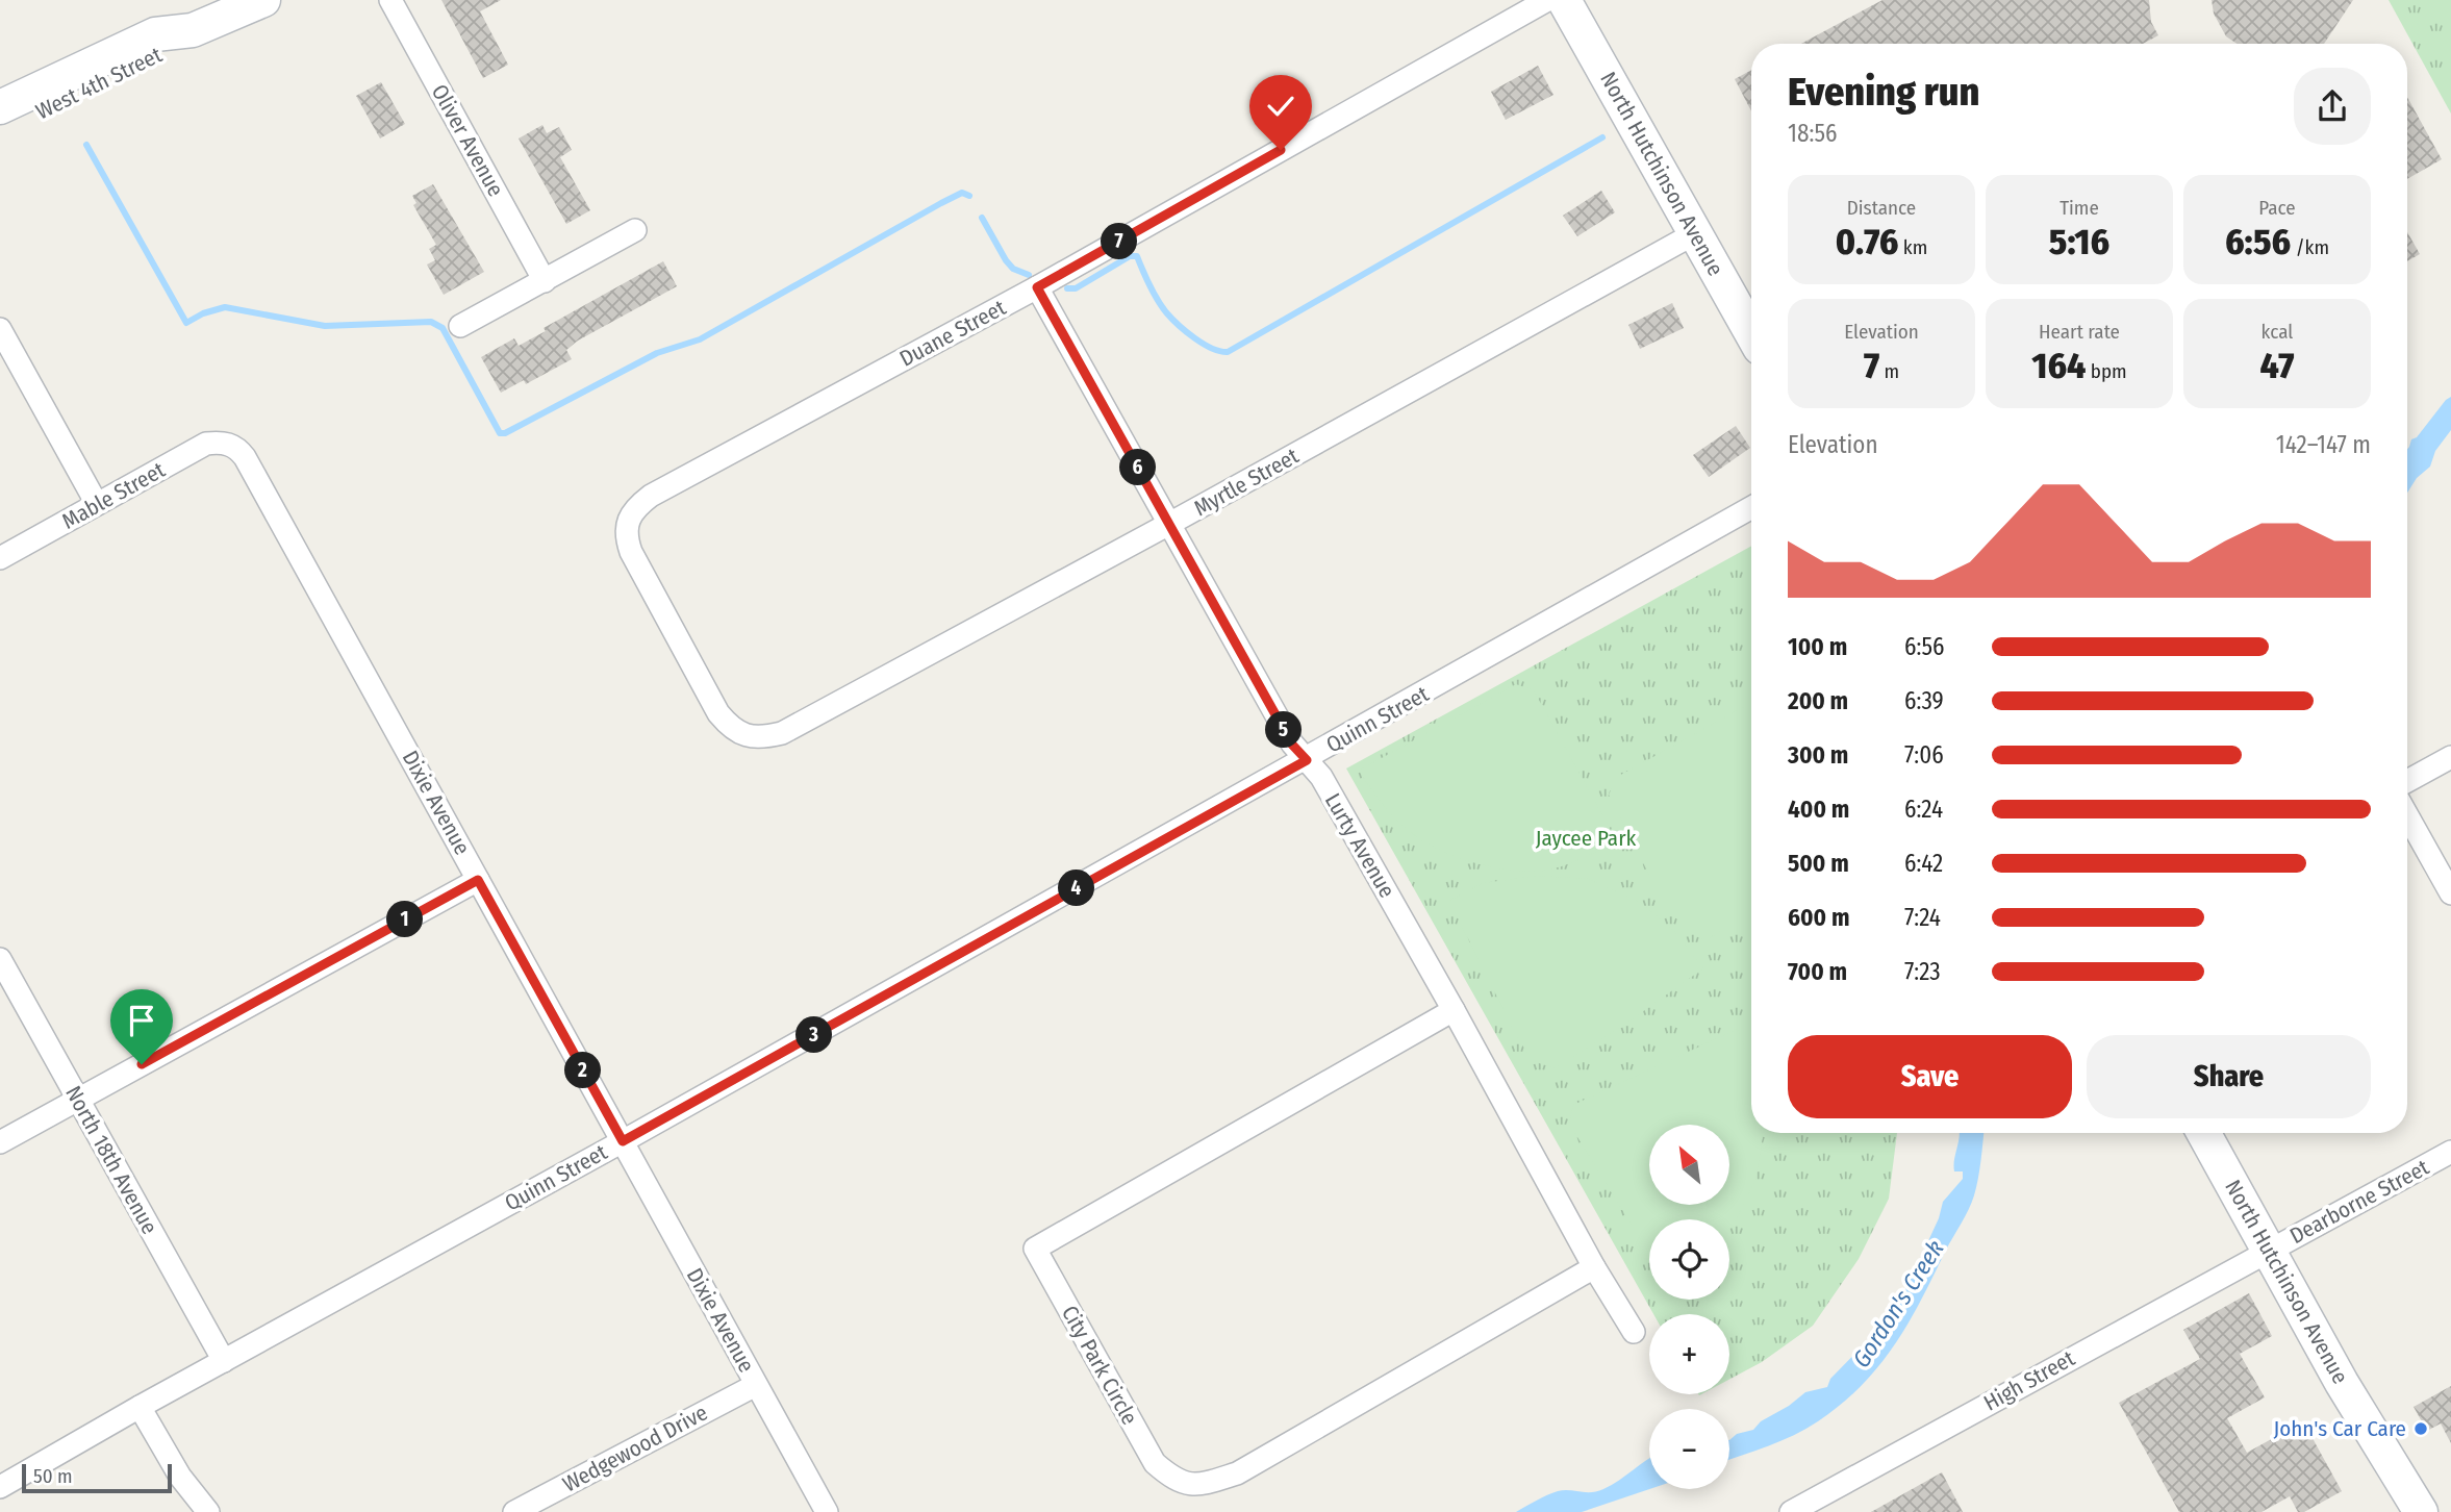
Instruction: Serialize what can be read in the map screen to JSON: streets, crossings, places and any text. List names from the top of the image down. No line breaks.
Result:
{"streets":{"main road":["West 4th Street","North Hutchinson Avenue"],"street":["Oliver Avenue","Duane Street","Myrtle Street","Mable Street","Quinn Street","Dixie Avenue","Lurty Avenue","North 18th Avenue","Dearborne Street","City Park Circle","High Street","Wedgewood Drive"]},"crossings":[["North Hutchinson Avenue","Myrtle Street"],["North Hutchinson Avenue","Dearborne Street"],["North Hutchinson Avenue","High Street"],["Duane Street","Myrtle Street"],["Duane Street","Lurty Avenue"],["Myrtle Street","Lurty Avenue"],["Mable Street","Dixie Avenue"],["Quinn Street","Dixie Avenue"],["Quinn Street","Lurty Avenue"],["Quinn Street","North 18th Avenue"],["Dixie Avenue","Wedgewood Drive"],["Lurty Avenue","City Park Circle"],["Dearborne Street","High Street"]],"water":["Gordon's Creek"],"parks":["Jaycee Park"],"places":["John's Car Care"],"scale_bar":"50 m","north":"top left","page":{"heading":["Evening run","18:56"],"stats":[["Distance","0.76 km"],["Time","5:16"],["Pace","6:56 /km"],["Elevation","7 m"],["Heart rate","164 bpm"],["kcal","47"]],"pins":["7","6","5","4","1","3","2"],"chart":["Elevation","142–147 m"],"list":[{"name":"100 m","note":"6:56"},{"name":"200 m","note":"6:39"},{"name":"300 m","note":"7:06"},{"name":"400 m","note":"6:24"},{"name":"500 m","note":"6:42"},{"name":"600 m","note":"7:24"},{"name":"700 m","note":"7:23"}],"buttons":["Save","Share"],"map_buttons":["+","−"],"scale":"50 m"}}
